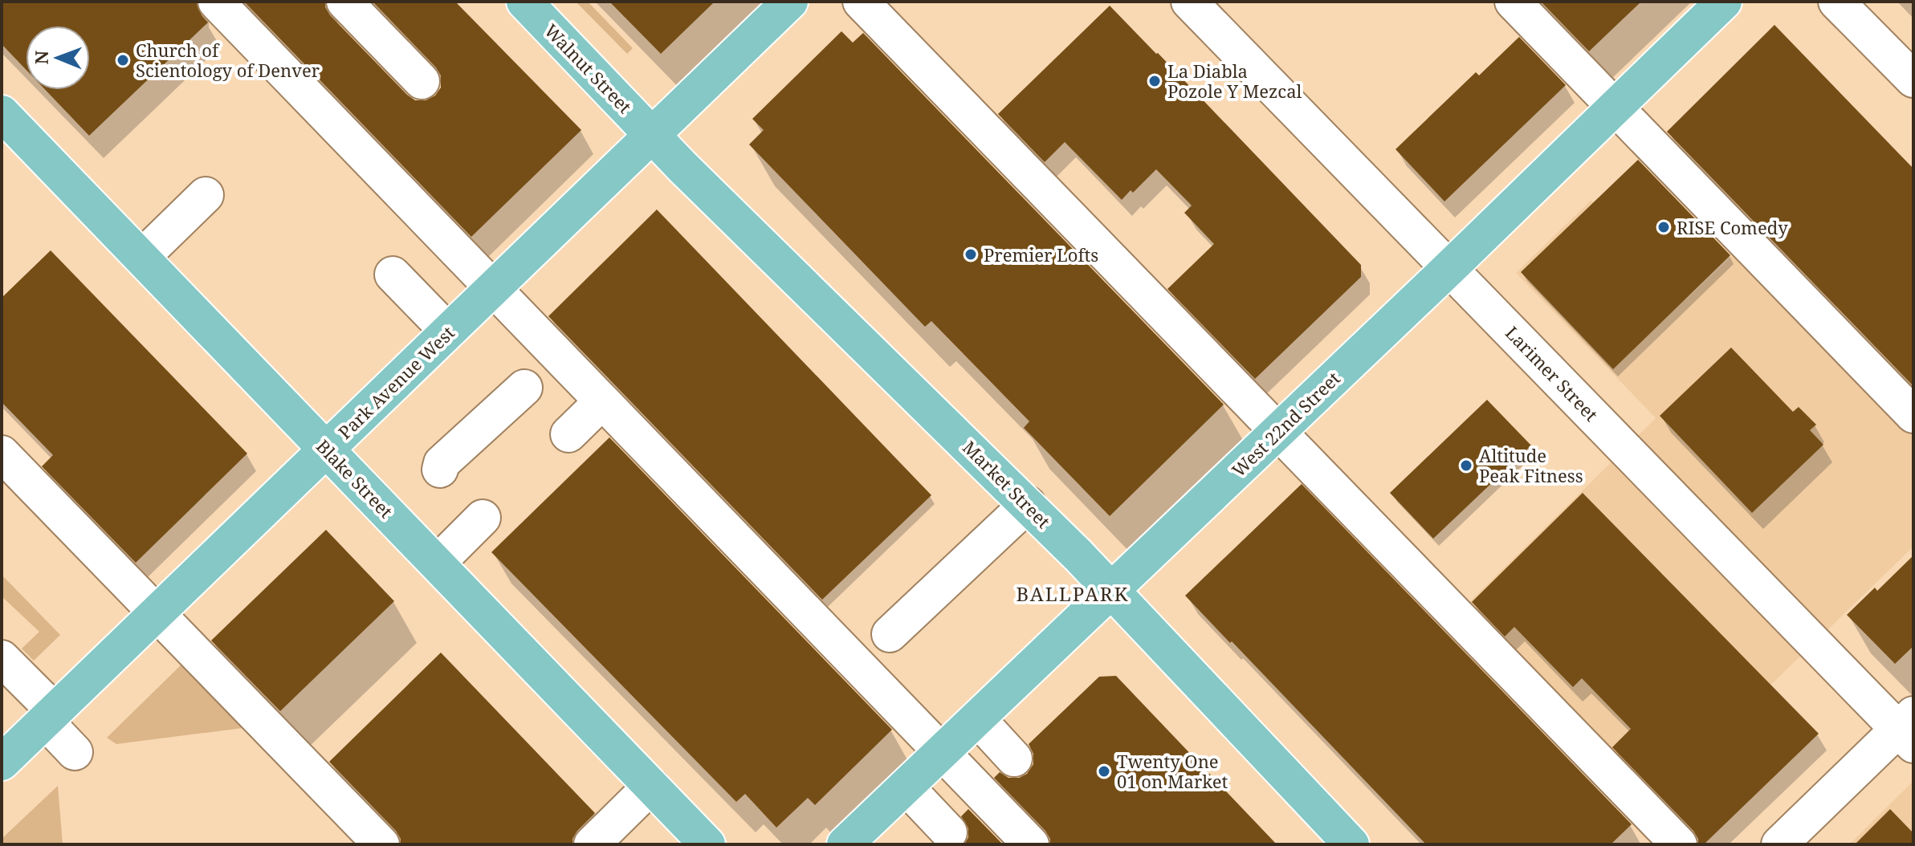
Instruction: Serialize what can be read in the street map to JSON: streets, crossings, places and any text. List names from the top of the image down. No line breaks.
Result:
{"streets":{"main road":["Walnut Street","Park Avenue West","West 22nd Street","Blake Street","Market Street"],"street":["Larimer Street"]},"crossings":[["Walnut Street","Park Avenue West"],["Walnut Street","Market Street"],["Larimer Street","West 22nd Street"],["Park Avenue West","Blake Street"],["Park Avenue West","Market Street"],["West 22nd Street","Market Street"]],"districts":["BALLPARK"],"places":["Church of Scientology of Denver","La Diabla Pozole Y Mezcal","RISE Comedy","Premier Lofts","Altitude Peak Fitness","Twenty One 01 on Market"],"north":"left"}
